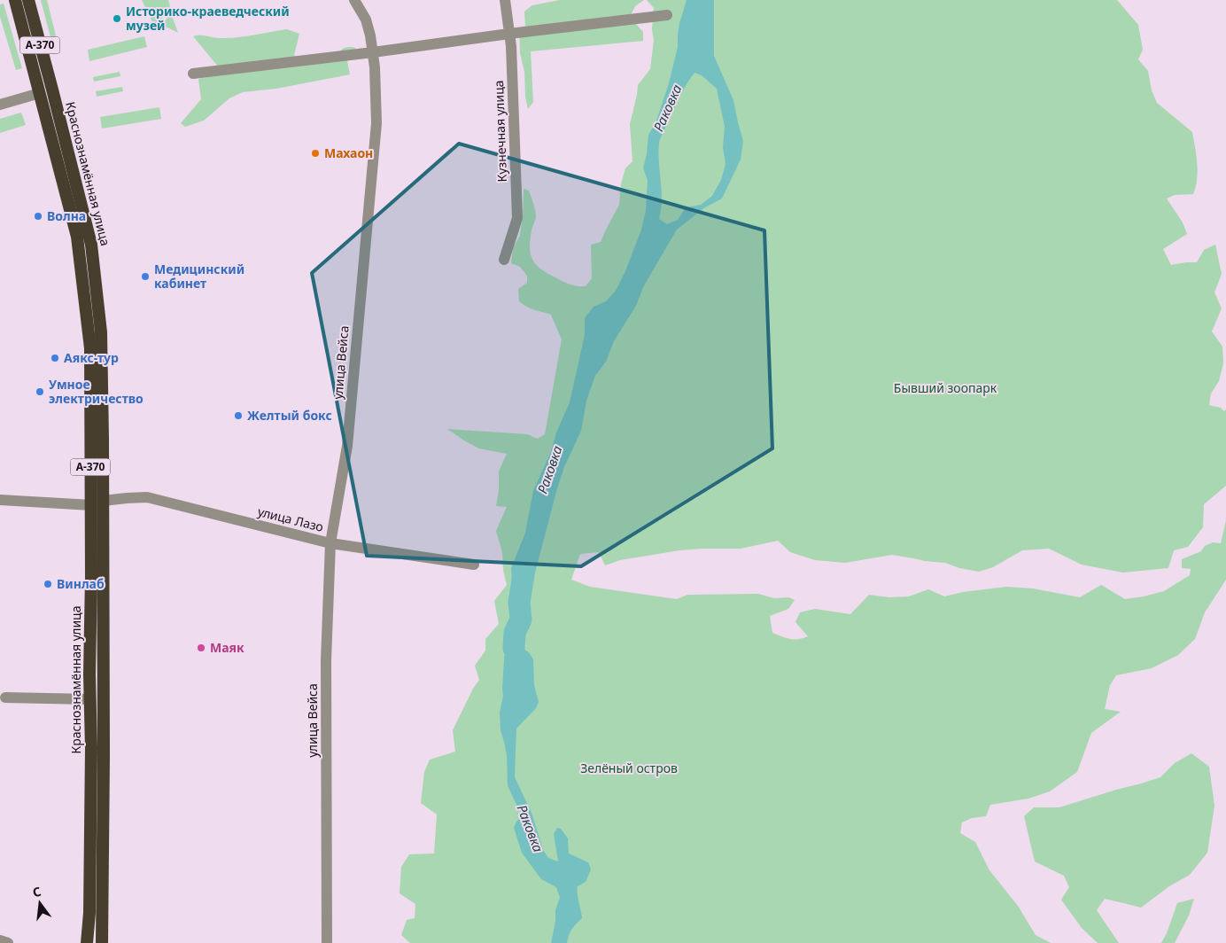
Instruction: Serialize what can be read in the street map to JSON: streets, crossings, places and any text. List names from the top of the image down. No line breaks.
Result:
{"streets":{"highway":["А-370","Краснознамённая улица"],"street":["Кузнечная улица","улица Вейса","улица Лазо"]},"crossings":[["Краснознамённая улица","улица Лазо"],["улица Вейса","улица Лазо"]],"water":["Раковка"],"parks":["Бывший зоопарк","Зелёный остров"],"places":["Историко-краеведческий музей","Махаон","Волна","Медицинский кабинет","Аякс-тур","Умное электричество","Желтый бокс","Винлаб","Маяк"],"north":"top"}
